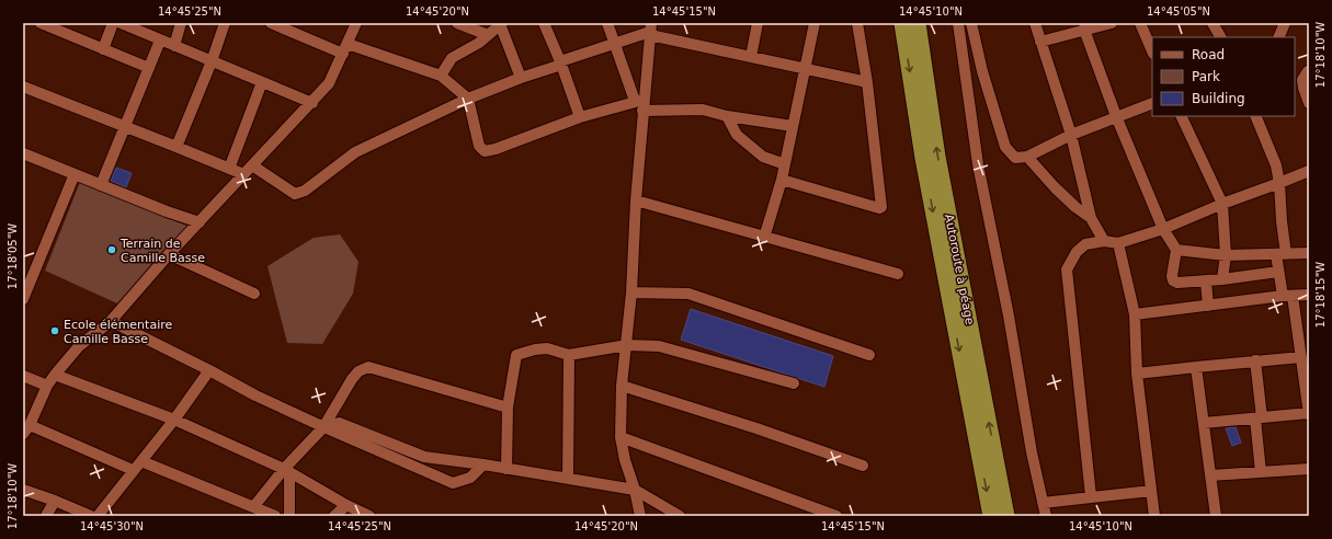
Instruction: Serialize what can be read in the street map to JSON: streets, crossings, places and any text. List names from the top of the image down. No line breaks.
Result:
{"streets":{"highway":["Autoroute à péage"]},"places":["Terrain de Camille Basse","Ecole élémentaire Camille Basse"],"legend":["Road","Park","Building"],"coordinates":["14°45'25\"N","14°45'20\"N","14°45'15\"N","14°45'10\"N","14°45'05\"N","17°18'10\"W","17°18'05\"W","17°18'15\"W","14°45'30\"N"]}
